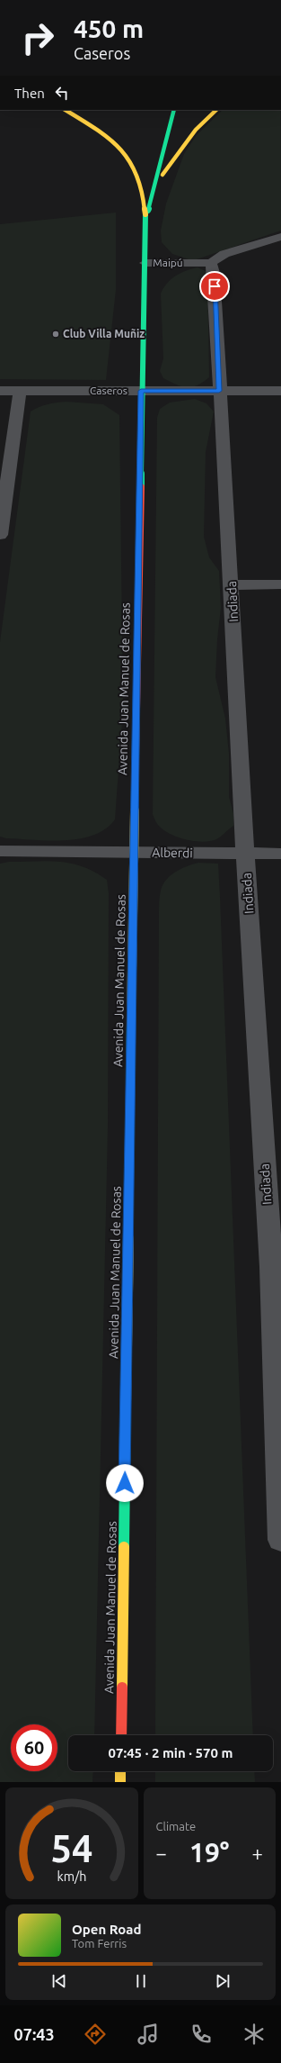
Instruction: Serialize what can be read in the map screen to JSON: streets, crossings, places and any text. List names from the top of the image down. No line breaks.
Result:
{"streets":{"main road":["Avenida Juan Manuel de Rosas"],"street":["Maipú","Caseros","Indiada","Alberdi"]},"crossings":[["Maipú","Indiada"],["Maipú","Avenida Juan Manuel de Rosas"],["Caseros","Indiada"],["Caseros","Avenida Juan Manuel de Rosas"],["Indiada","Alberdi"],["Avenida Juan Manuel de Rosas","Alberdi"]],"places":["Club Villa Muñiz"],"page":{"turn":["450 m","Caseros"],"then":"Then","limit":"60","trip":"07:45 · 2 min · 570 m","tile":"Climate","heat":["−","19°","+"],"song":["Open Road","Tom Ferris"],"tabs":"07:43","gauge":["54","km/h"]}}
